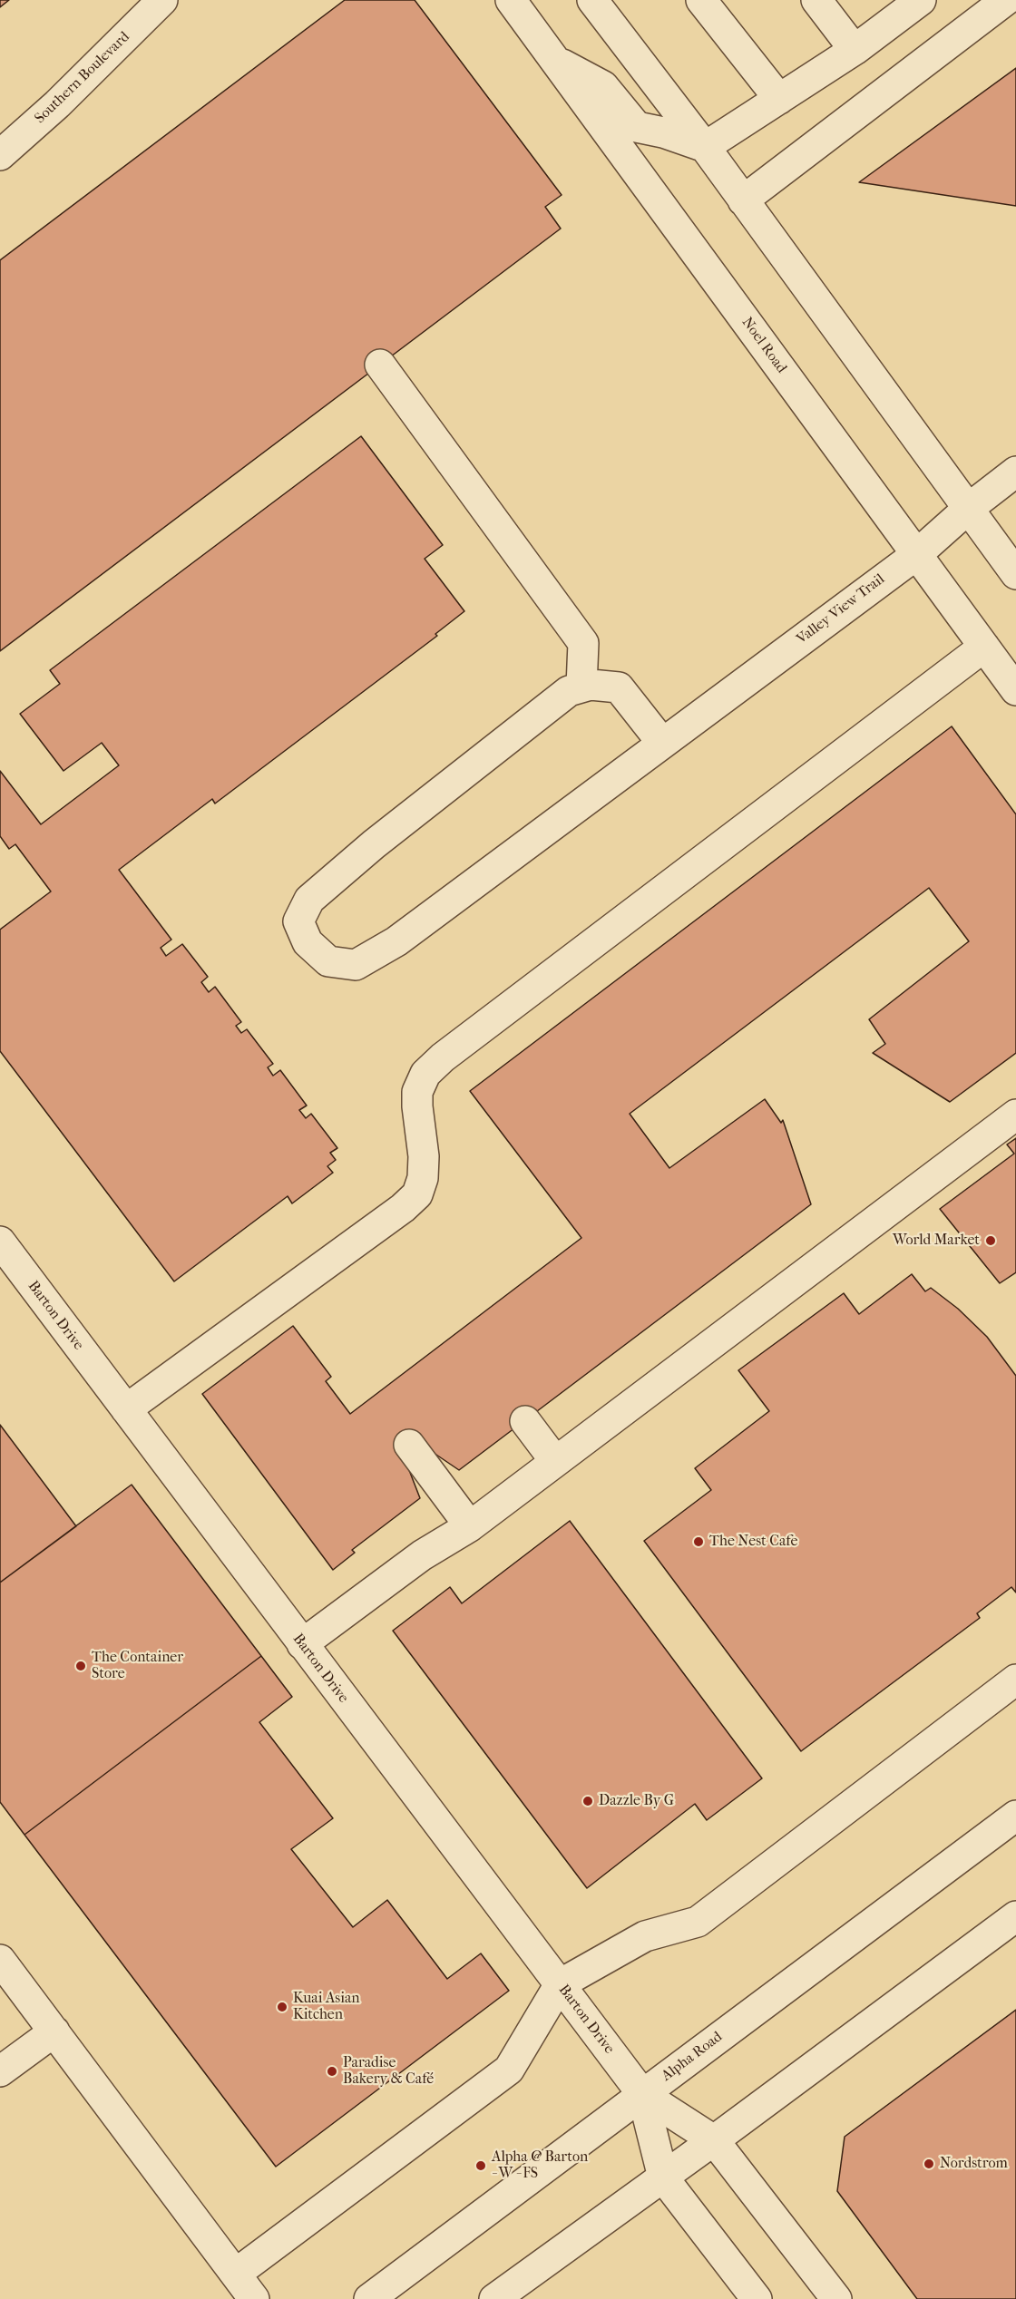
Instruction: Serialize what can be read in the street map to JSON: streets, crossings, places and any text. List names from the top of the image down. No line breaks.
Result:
{"streets":{"street":["Southern Boulevard","Noel Road","Valley View Trail","Barton Drive","Alpha Road"]},"crossings":[["Noel Road","Valley View Trail"],["Barton Drive","Alpha Road"]],"places":["World Market","The Nest Cafe","The Container Store","Dazzle By G","Kuai Asian Kitchen","Paradise Bakery & Café","Nordstrom","Alpha @ Barton - W - FS"]}
